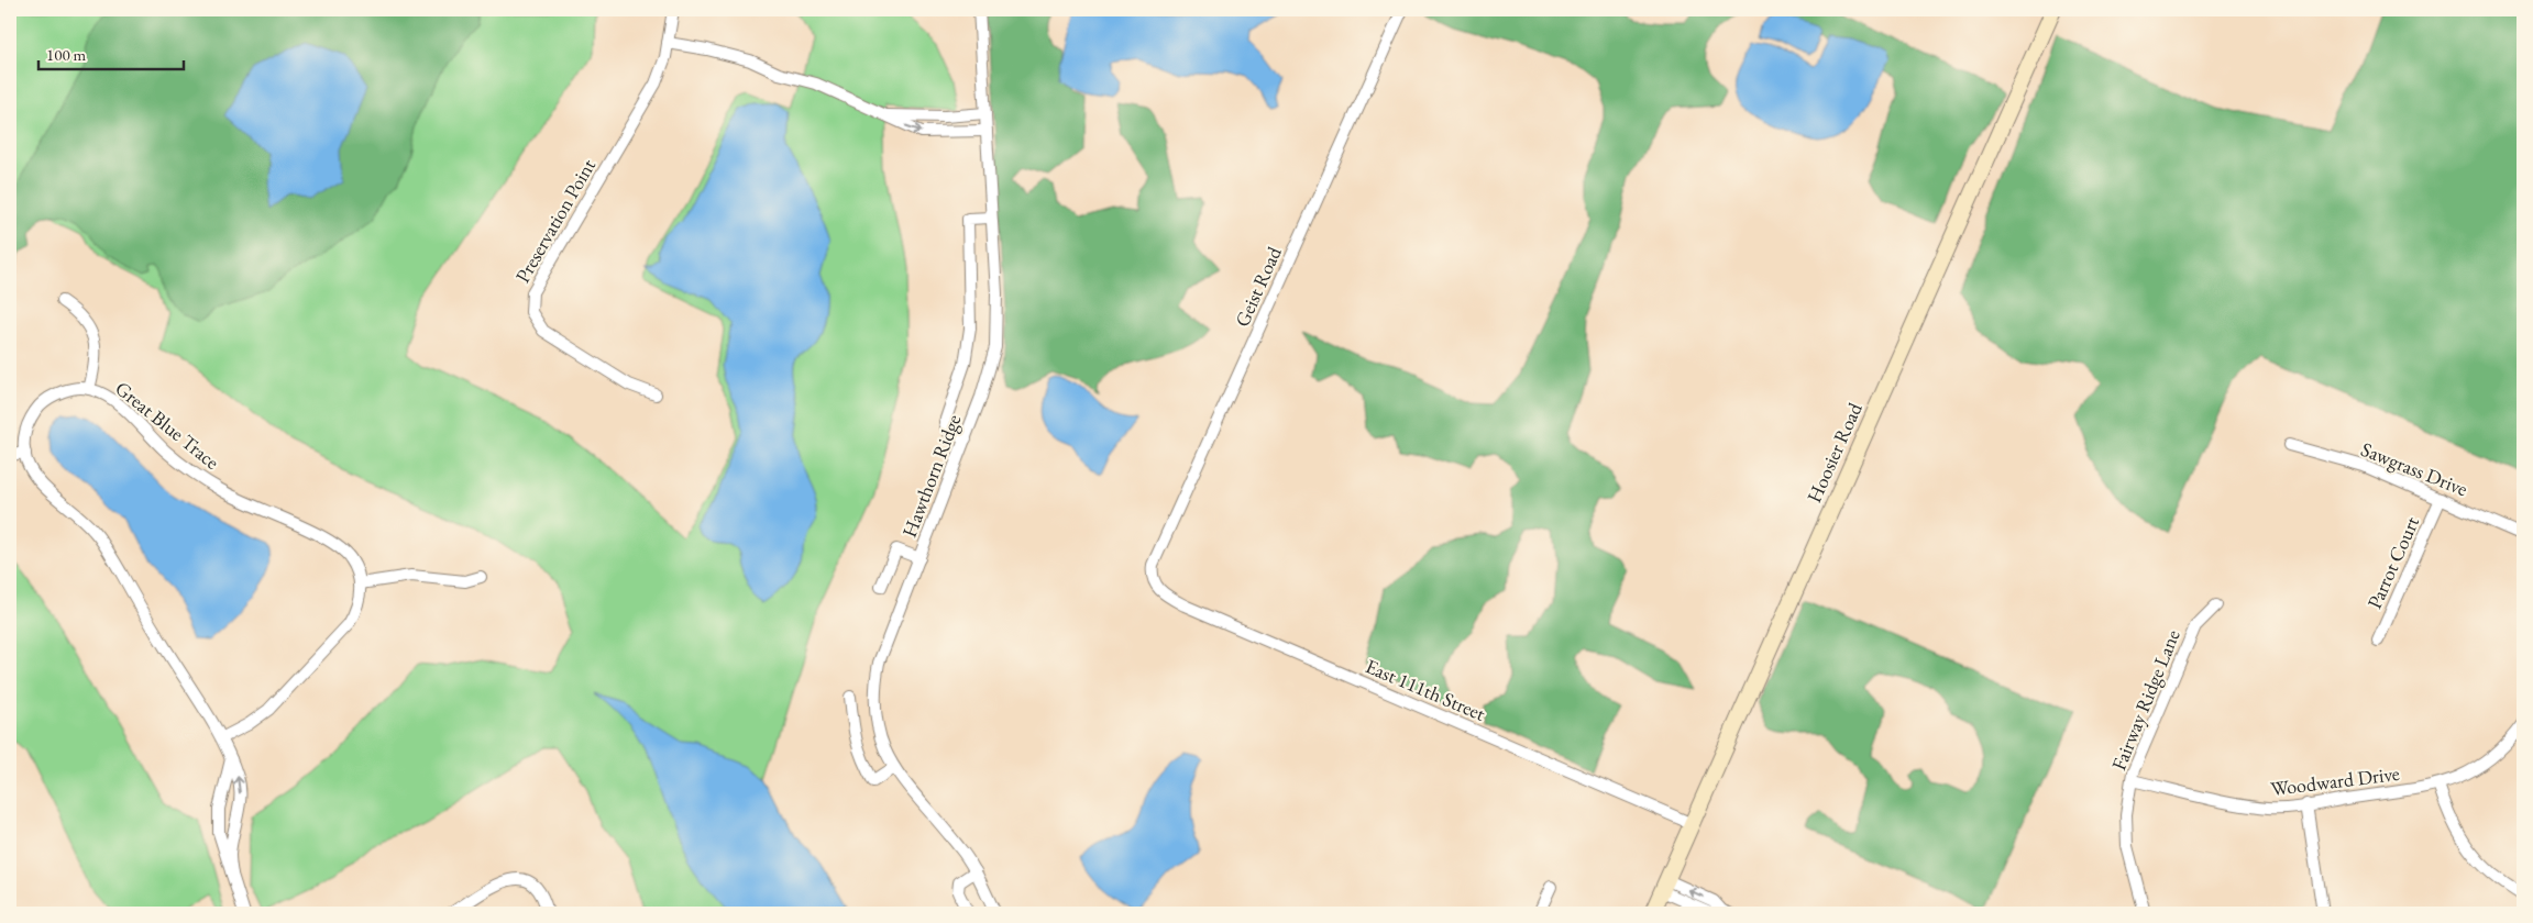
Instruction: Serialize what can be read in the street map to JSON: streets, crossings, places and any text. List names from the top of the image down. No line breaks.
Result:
{"streets":{"street":["Preservation Point","Geist Road","Great Blue Trace","Hoosier Road","Sawgrass Drive","Hawthorn Ridge","Parrot Court","East 111th Street","Fairway Ridge Lane","Woodward Drive"]},"crossings":[["Geist Road","East 111th Street"],["Hoosier Road","East 111th Street"],["Sawgrass Drive","Parrot Court"],["Fairway Ridge Lane","Woodward Drive"]],"scale_bar":"100 m"}
